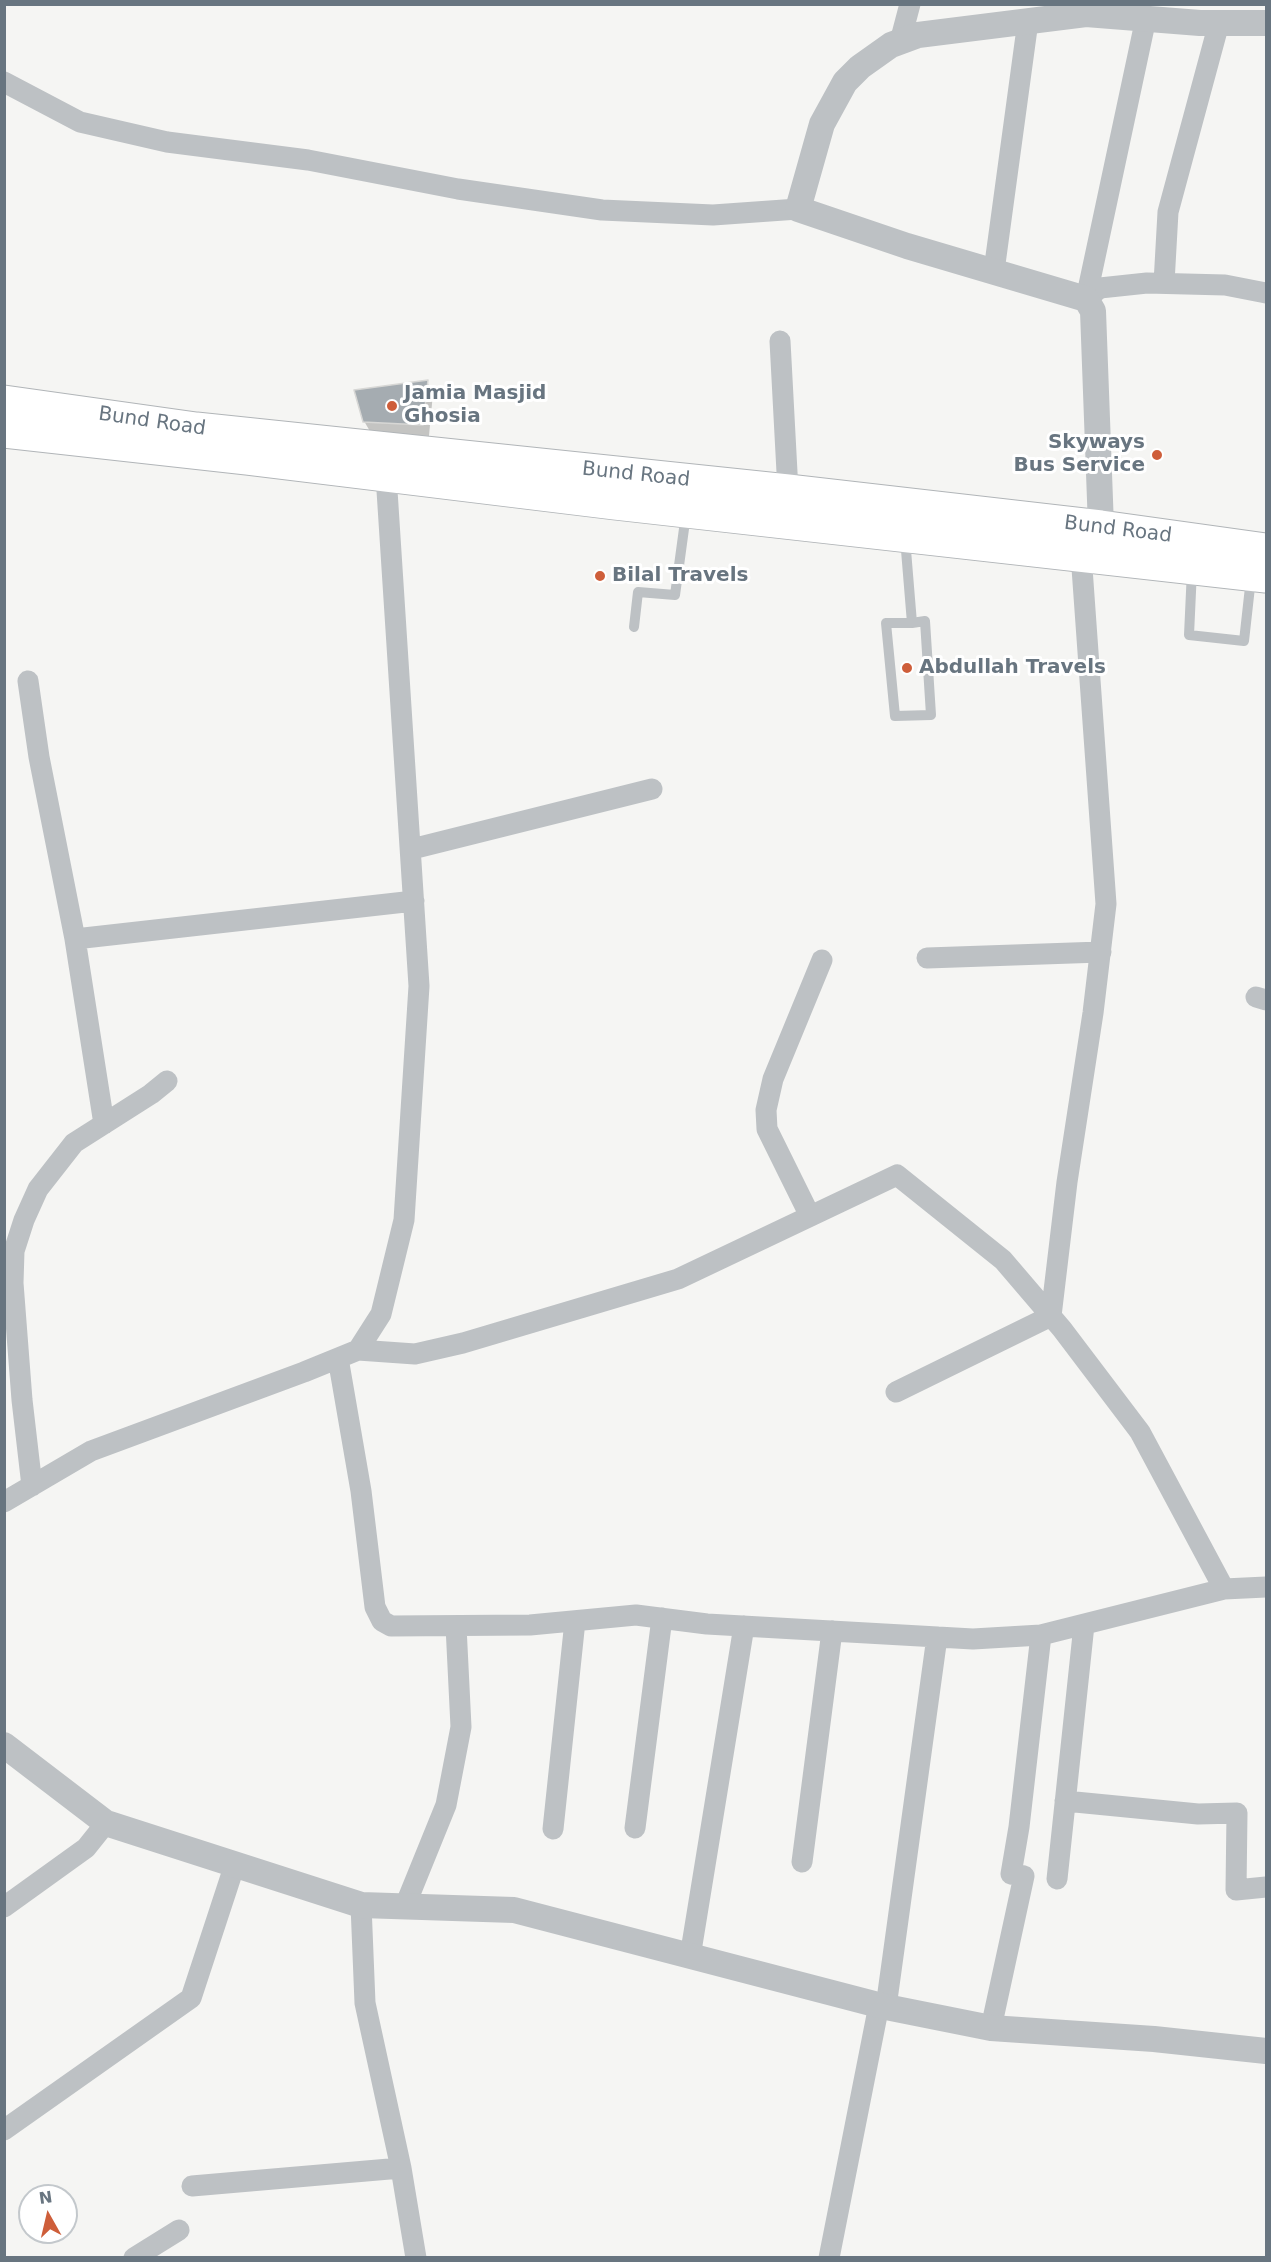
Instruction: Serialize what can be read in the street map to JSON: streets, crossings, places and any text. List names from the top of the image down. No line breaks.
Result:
{"streets":{"main road":["Bund Road"]},"places":["Jamia Masjid Ghosia","Skyways Bus Service","Bilal Travels","Abdullah Travels"],"north":"top"}
